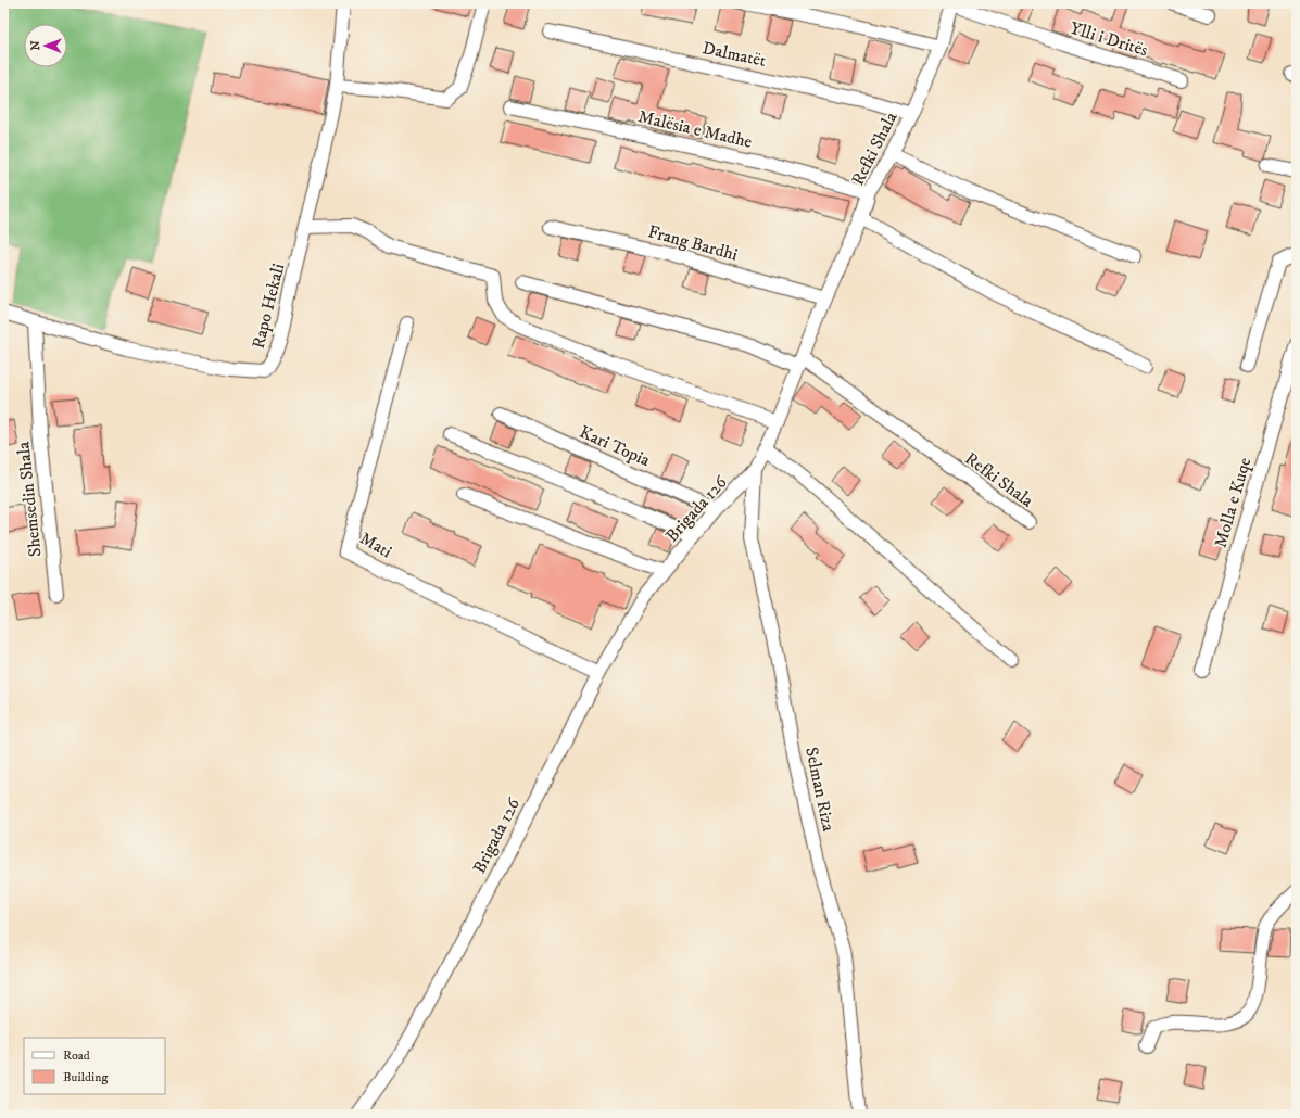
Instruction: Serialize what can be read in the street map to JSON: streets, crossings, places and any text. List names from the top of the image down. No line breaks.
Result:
{"streets":{"street":["Ylli i Dritës","Dalmatët","Malësia e Madhe","Refki Shala","Frang Bardhi","Rapo Hekali","Kari Topia","Shemsedin Shala","Molla e Kuqe","Brigada 126","Mati","Selman Riza"]},"crossings":[["Ylli i Dritës","Refki Shala"],["Dalmatët","Refki Shala"],["Malësia e Madhe","Refki Shala"],["Refki Shala","Frang Bardhi"],["Refki Shala","Brigada 126"],["Refki Shala","Selman Riza"],["Rapo Hekali","Shemsedin Shala"],["Kari Topia","Brigada 126"],["Brigada 126","Mati"],["Brigada 126","Selman Riza"]],"legend":["Road","Building"],"north":"left"}
